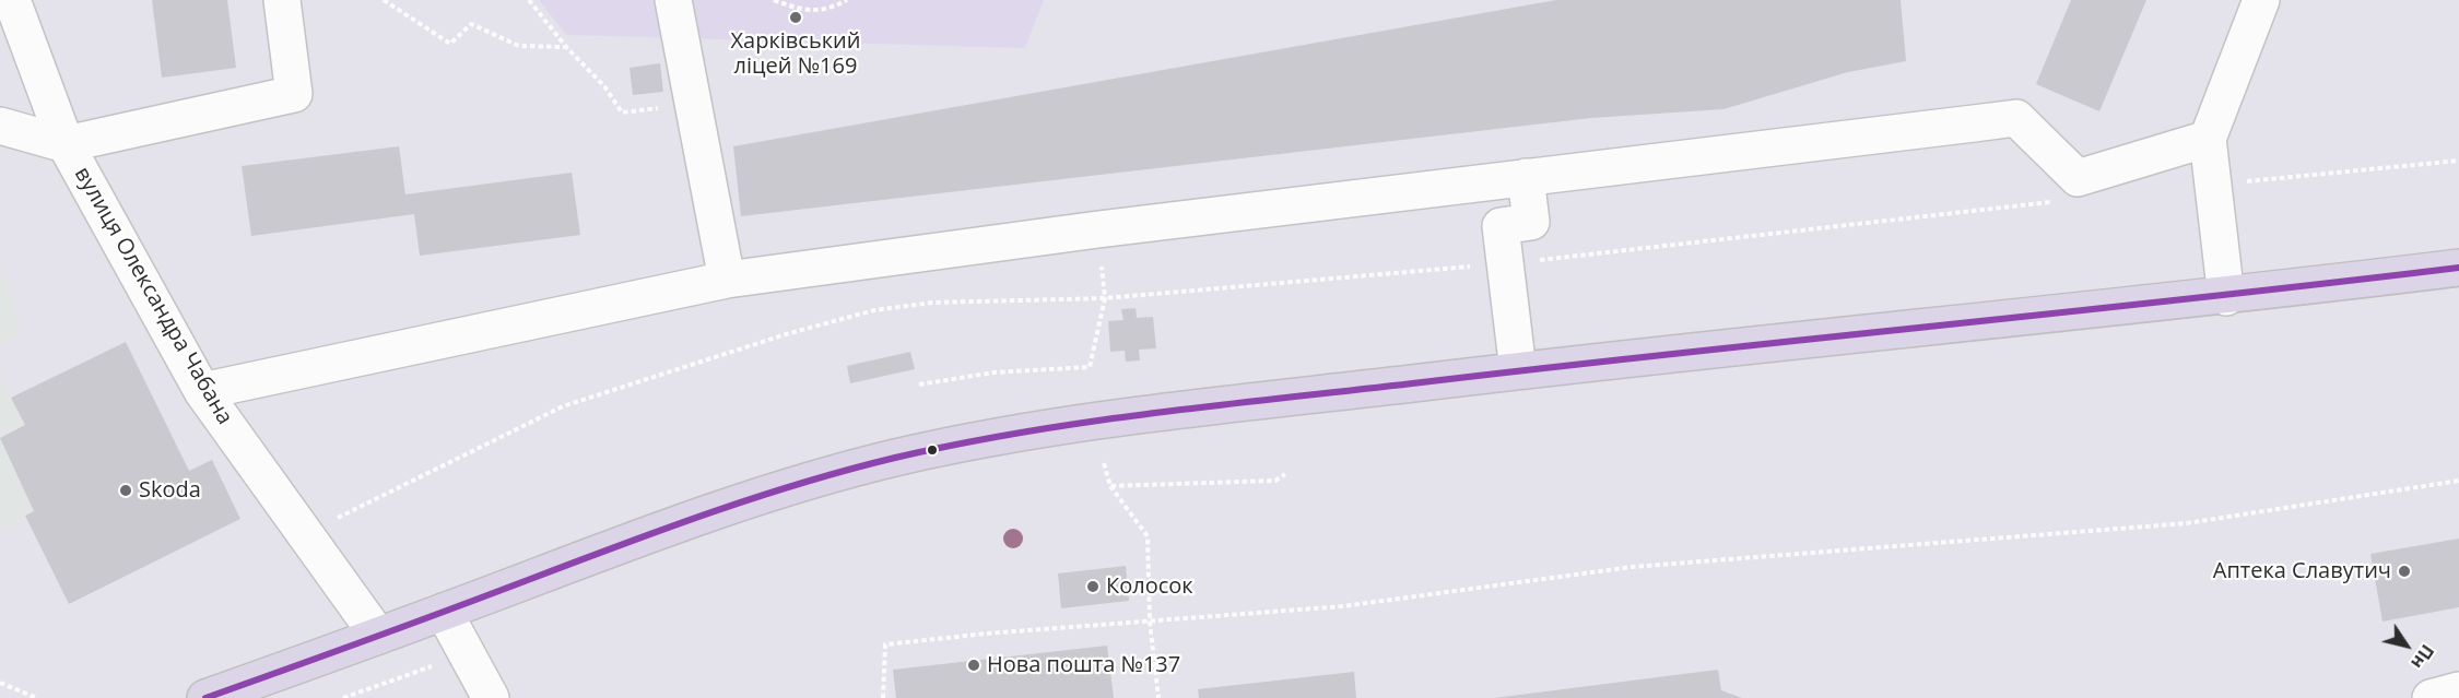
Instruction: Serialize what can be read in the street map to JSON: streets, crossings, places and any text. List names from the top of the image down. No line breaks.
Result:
{"streets":{"street":["вулиця Олександра Чабана"]},"places":["Харківський ліцей №169","Skoda","Аптека Славутич","Колосок","Нова пошта №137"],"north":"bottom right"}
